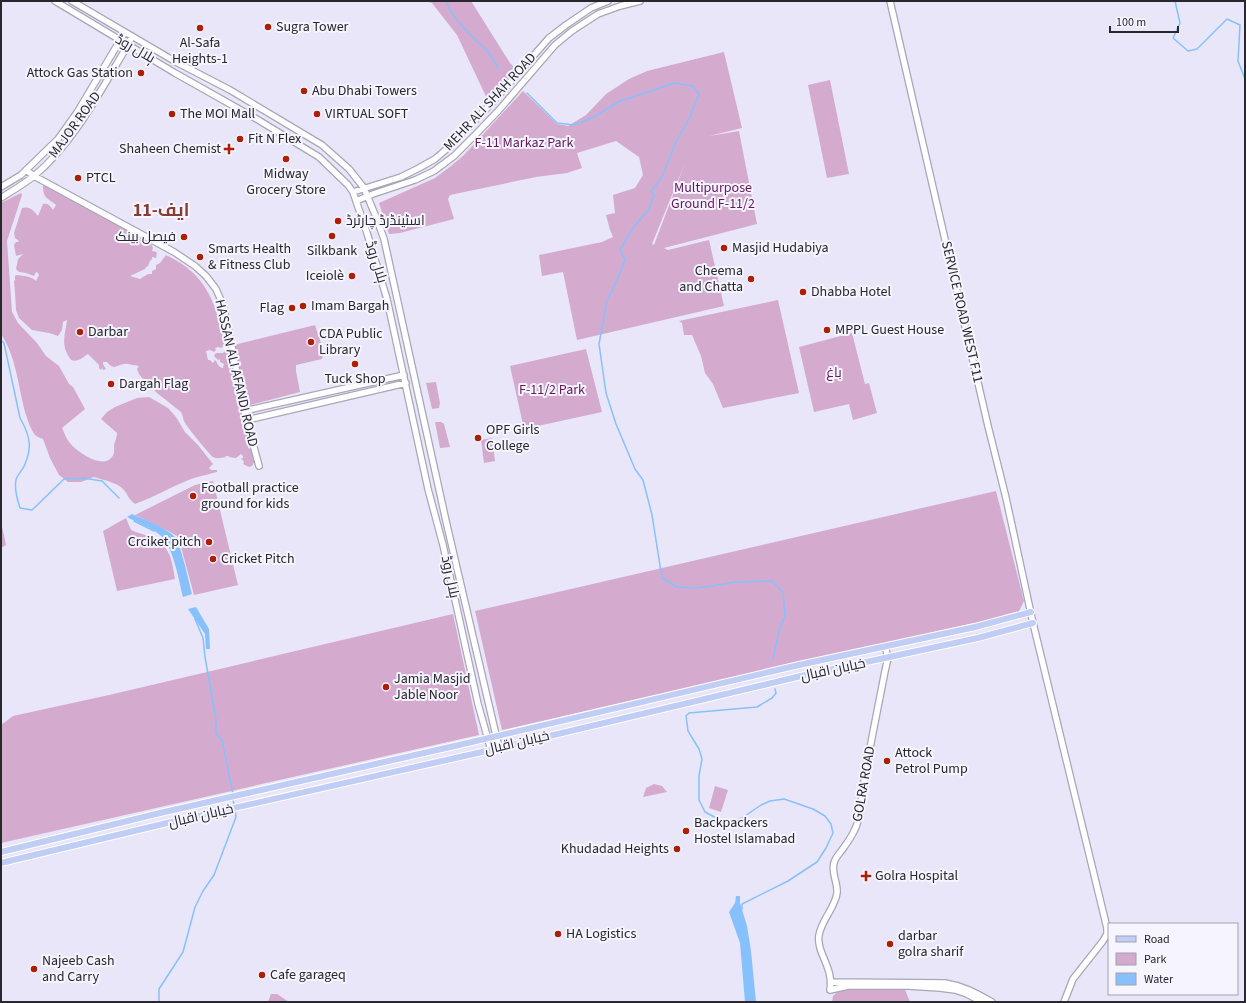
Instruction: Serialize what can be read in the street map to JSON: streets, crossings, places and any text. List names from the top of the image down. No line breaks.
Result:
{"streets":{"main road":["خیابان اقبال"],"street":["ہلال روڈ","MEHR ALI SHAH ROAD","MAJOR ROAD","SERVICE ROAD WEST F11","HASSAN ALI AFANDI ROAD","GOLRA ROAD"]},"crossings":[["ہلال روڈ","MEHR ALI SHAH ROAD"],["ہلال روڈ","MAJOR ROAD"],["ہلال روڈ","خیابان اقبال"],["MAJOR ROAD","HASSAN ALI AFANDI ROAD"],["SERVICE ROAD WEST F11","خیابان اقبال"],["خیابان اقبال","GOLRA ROAD"]],"districts":["ایف-11"],"parks":["F-11 Markaz Park","Multipurpose Ground F-11/2","باغ","F-11/2 Park"],"places":{"other":["Sugra Tower","Al-Safa Heights-1","Attock Gas Station","Abu Dhabi Towers","The MOI Mall","VIRTUAL SOFT","Fit N Flex","Midway Grocery Store","PTCL","اسٹینڈرڈ چارٹرڈ","Silkbank","فیصل بینک","Masjid Hudabiya","Smarts Health & Fitness Club","Iceiolè","Cheema and Chatta","Dhabba Hotel","Imam Bargah","Flag","MPPL Guest House","Darbar","CDA Public Library","Tuck Shop","Dargah Flag","OPF Girls College","Football practice ground for kids","Crciket pitch","Cricket Pitch","Jamia Masjid Jable Noor","Attock Petrol Pump","Backpackers Hostel Islamabad","Khudadad Heights","HA Logistics","darbar golra sharif","Najeeb Cash and Carry","Cafe garageq"],"health":["Shaheen Chemist","Golra Hospital"]},"legend":["Road","Park","Water"],"scale_bar":"100 m"}
